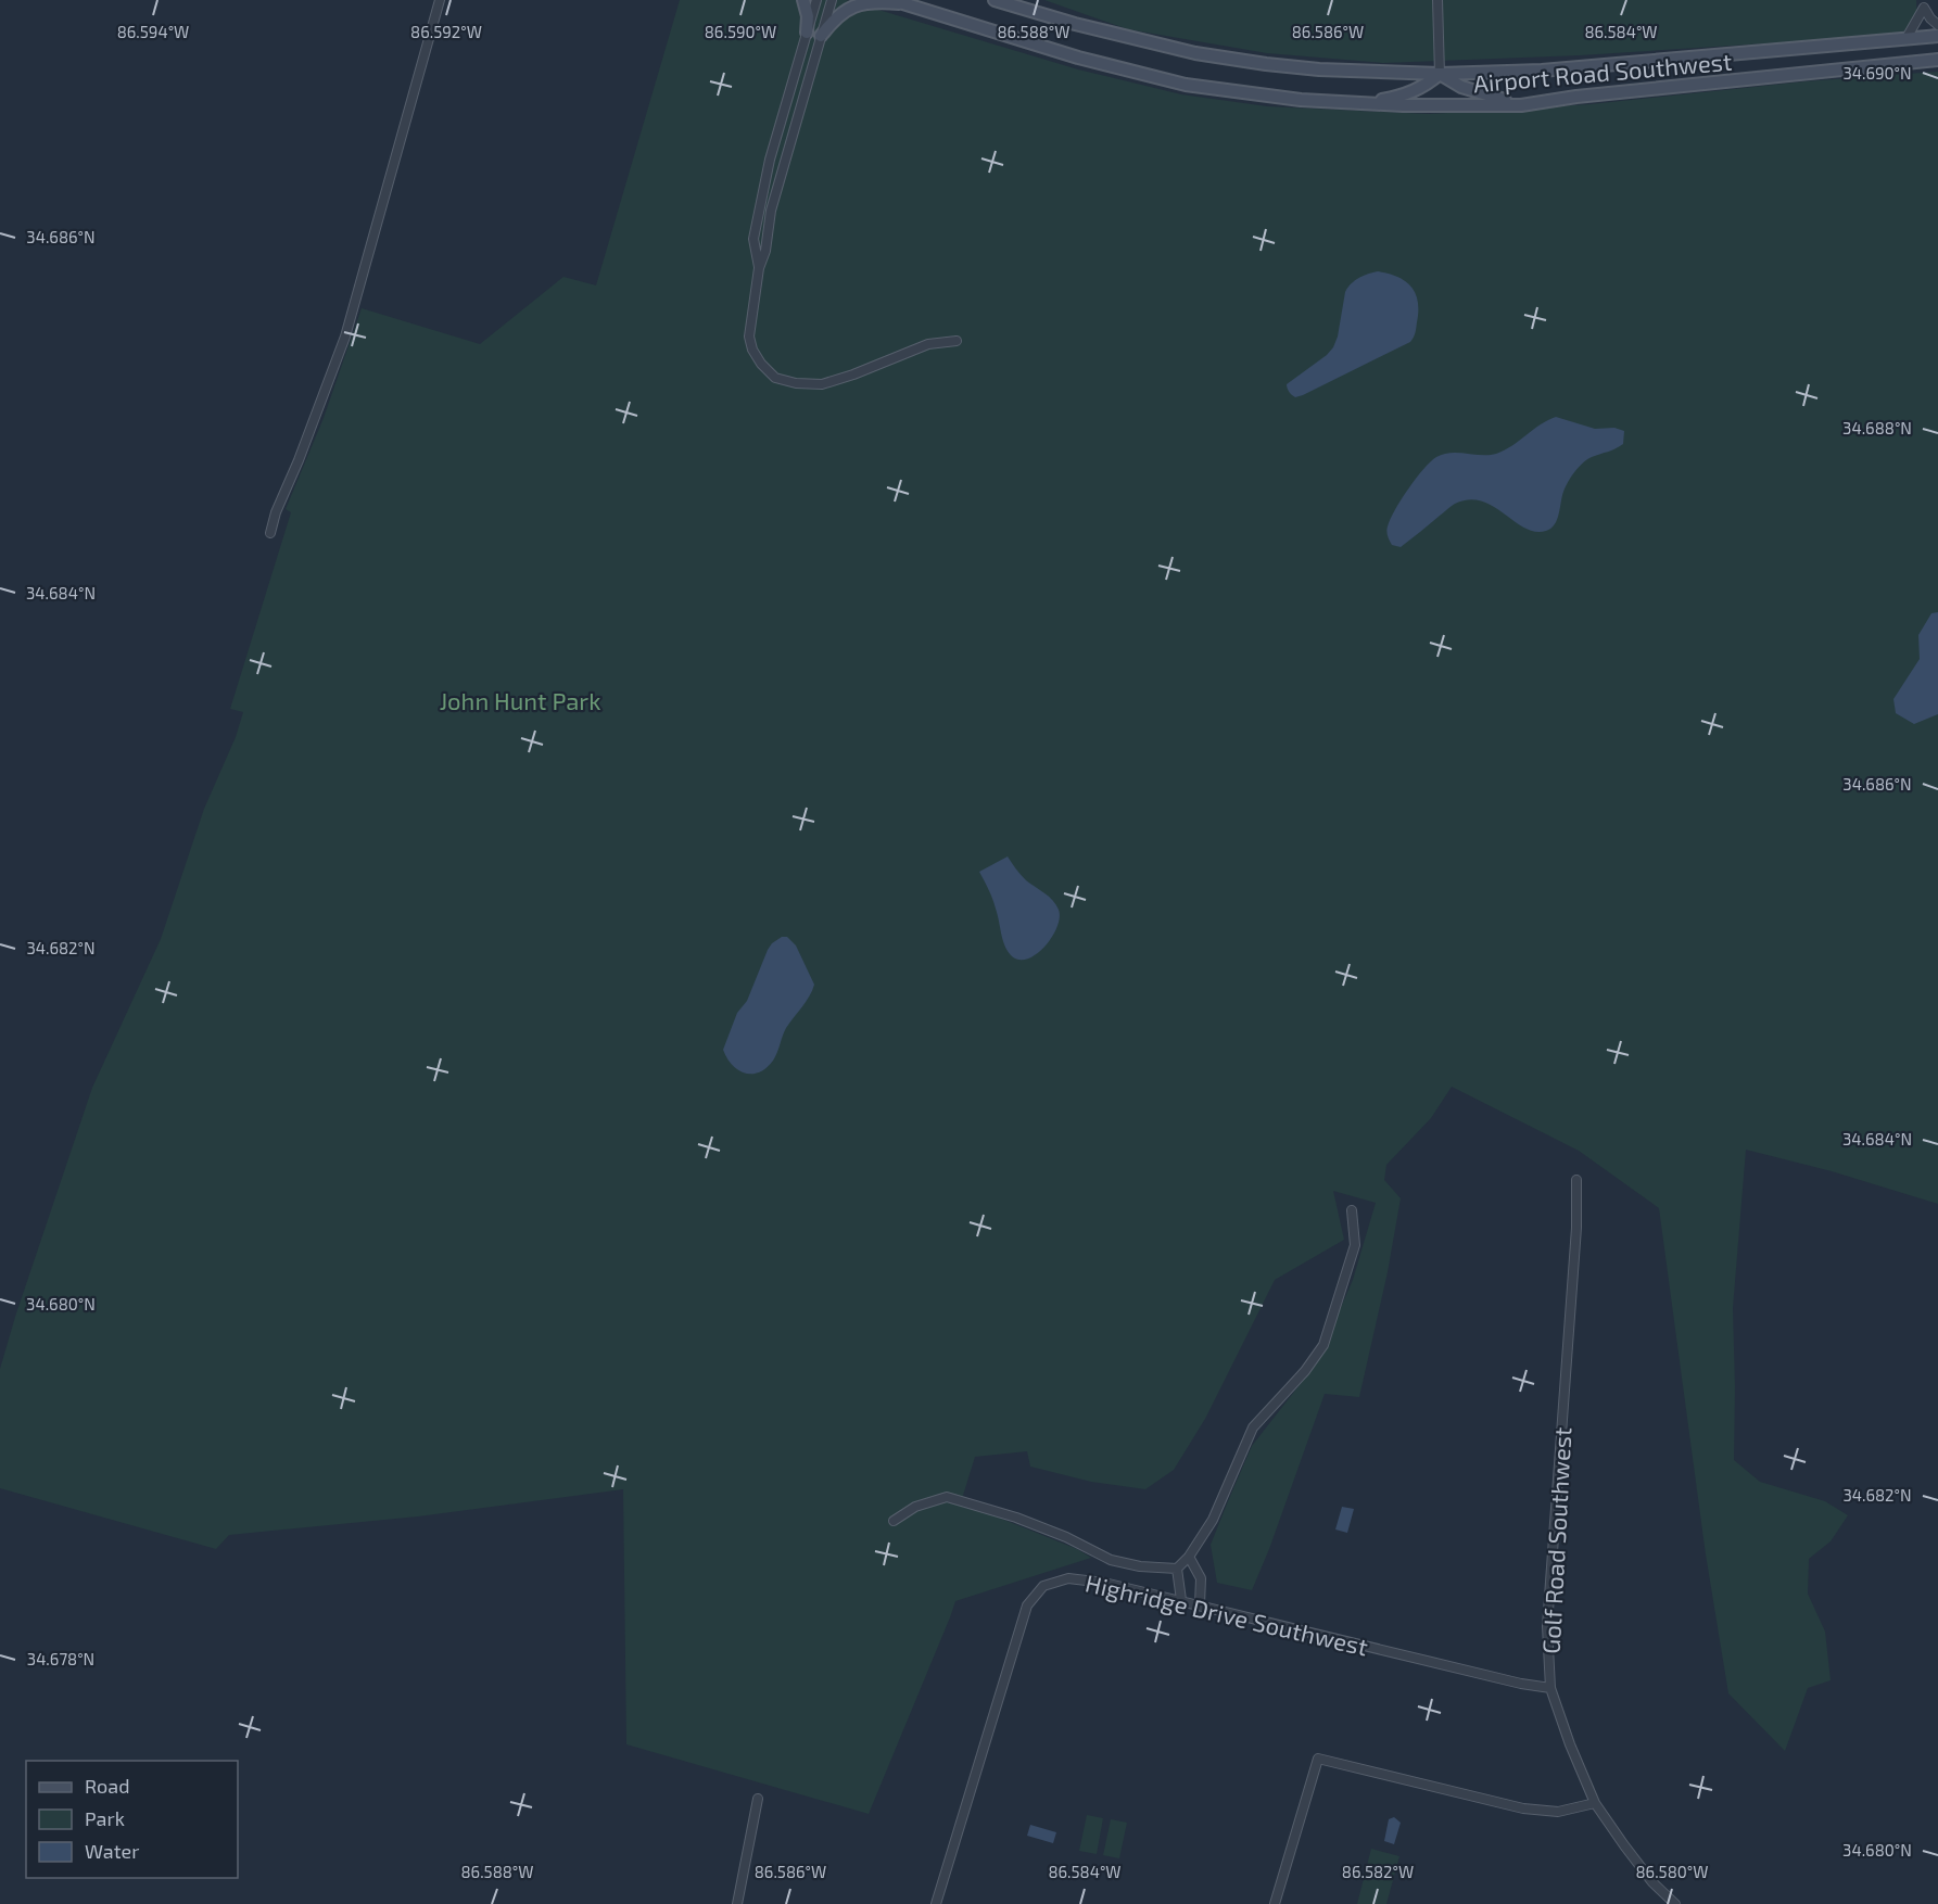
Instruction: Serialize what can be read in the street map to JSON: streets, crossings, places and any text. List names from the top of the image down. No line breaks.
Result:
{"streets":{"street":["Airport Road Southwest","Golf Road Southwest","Highridge Drive Southwest"]},"crossings":[["Golf Road Southwest","Highridge Drive Southwest"]],"parks":["John Hunt Park"],"legend":["Road","Park","Water"],"coordinates":["86.594°W","86.592°W","86.590°W","86.588°W","86.586°W","86.584°W","34.690°N","34.686°N","34.688°N","34.684°N","34.682°N","34.680°N","34.678°N","86.582°W","86.580°W"]}
